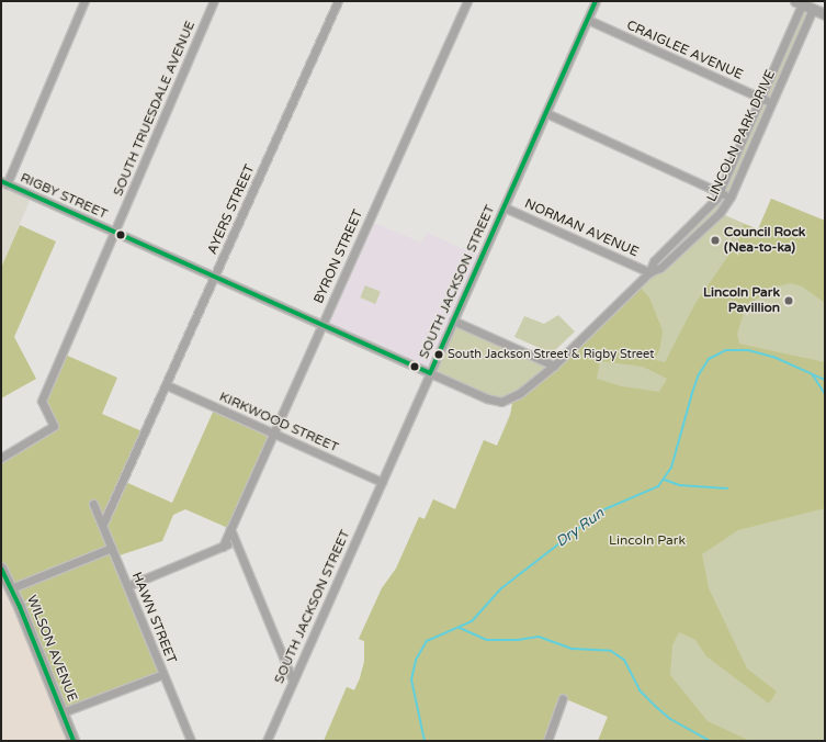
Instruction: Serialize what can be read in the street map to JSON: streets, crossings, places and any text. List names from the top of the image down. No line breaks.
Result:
{"streets":{"main road":["WILSON AVENUE"],"street":["CRAIGLEE AVENUE","SOUTH TRUESDALE AVENUE","LINCOLN PARK DRIVE","RIGBY STREET","AYERS STREET","NORMAN AVENUE","BYRON STREET","SOUTH JACKSON STREET","KIRKWOOD STREET","HAWN STREET"]},"crossings":[["CRAIGLEE AVENUE","LINCOLN PARK DRIVE"],["CRAIGLEE AVENUE","SOUTH JACKSON STREET"],["SOUTH TRUESDALE AVENUE","RIGBY STREET"],["LINCOLN PARK DRIVE","RIGBY STREET"],["LINCOLN PARK DRIVE","NORMAN AVENUE"],["RIGBY STREET","AYERS STREET"],["RIGBY STREET","BYRON STREET"],["RIGBY STREET","SOUTH JACKSON STREET"],["AYERS STREET","KIRKWOOD STREET"],["AYERS STREET","HAWN STREET"],["NORMAN AVENUE","SOUTH JACKSON STREET"],["BYRON STREET","KIRKWOOD STREET"],["SOUTH JACKSON STREET","KIRKWOOD STREET"]],"water":["Dry Run"],"parks":["Lincoln Park"],"places":["Council Rock (Nea-to-ka)","Lincoln Park Pavillion","South Jackson Street & Rigby Street"]}
